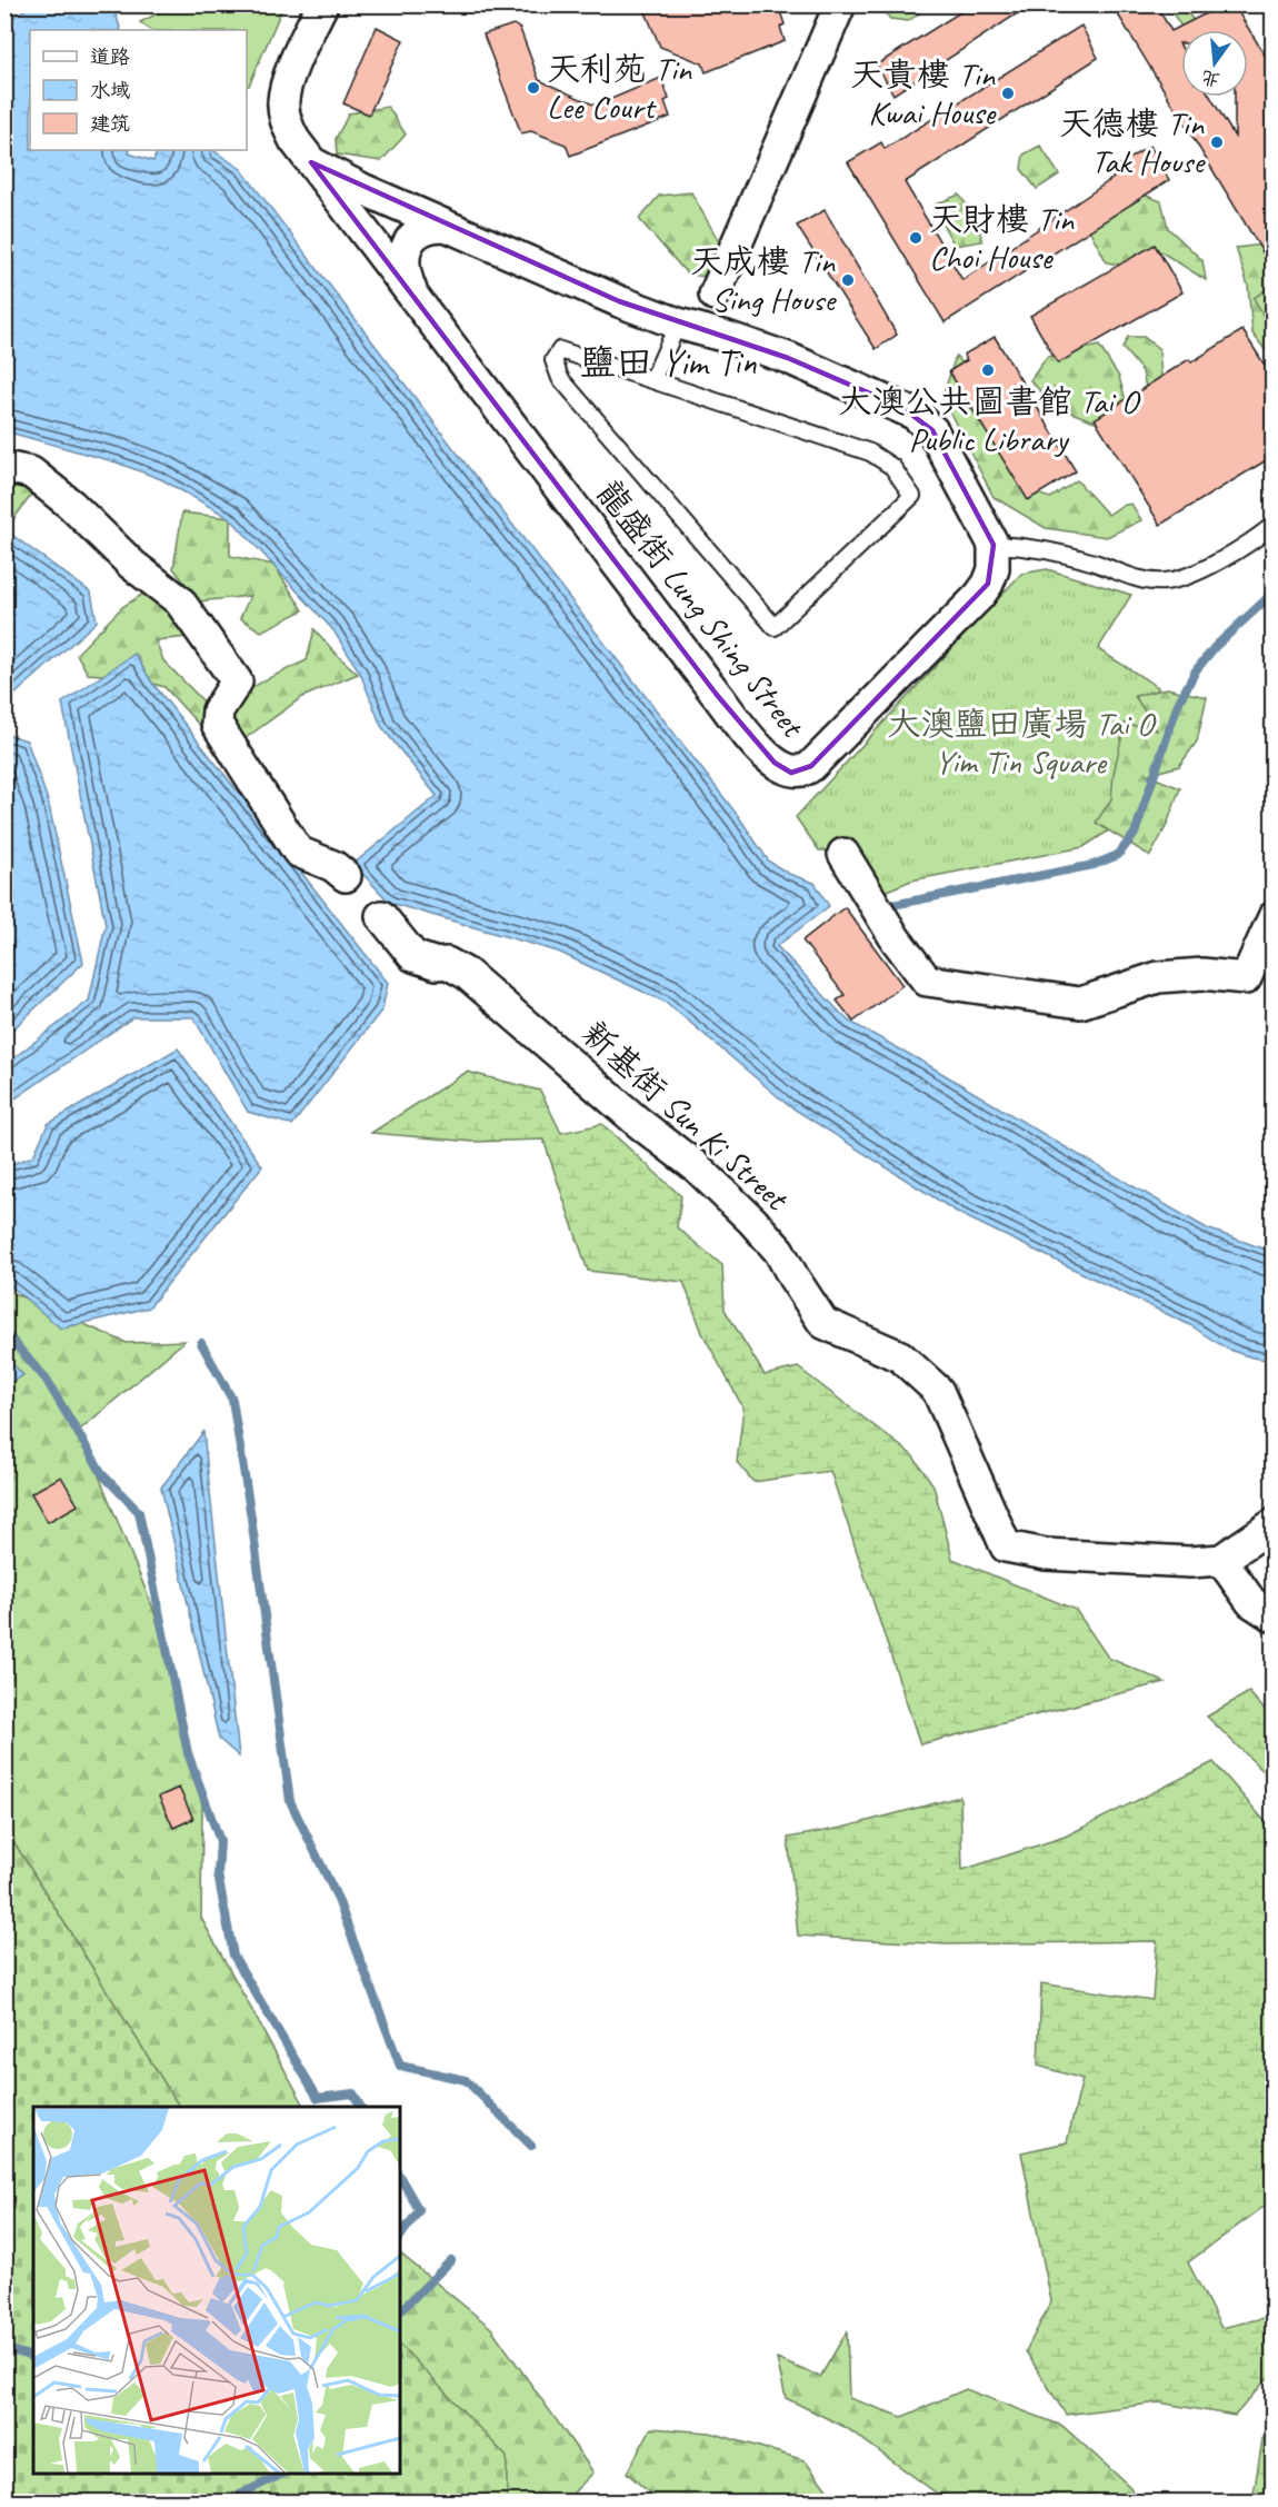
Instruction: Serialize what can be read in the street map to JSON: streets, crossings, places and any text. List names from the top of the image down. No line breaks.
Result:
{"streets":{"street":["龍盛街 Lung Shing Street","新基街 Sun Ki Street"]},"districts":["鹽田 Yim Tin"],"parks":["大澳鹽田廣場 Tai O Yim Tin Square"],"places":["天利苑 Tin Lee Court","天貴樓 Tin Kwai House","天德樓 Tin Tak House","天財樓 Tin Choi House","天成樓 Tin Sing House","大澳公共圖書館 Tai O Public Library"],"legend":["道路","水域","建筑"],"north":"bottom"}
